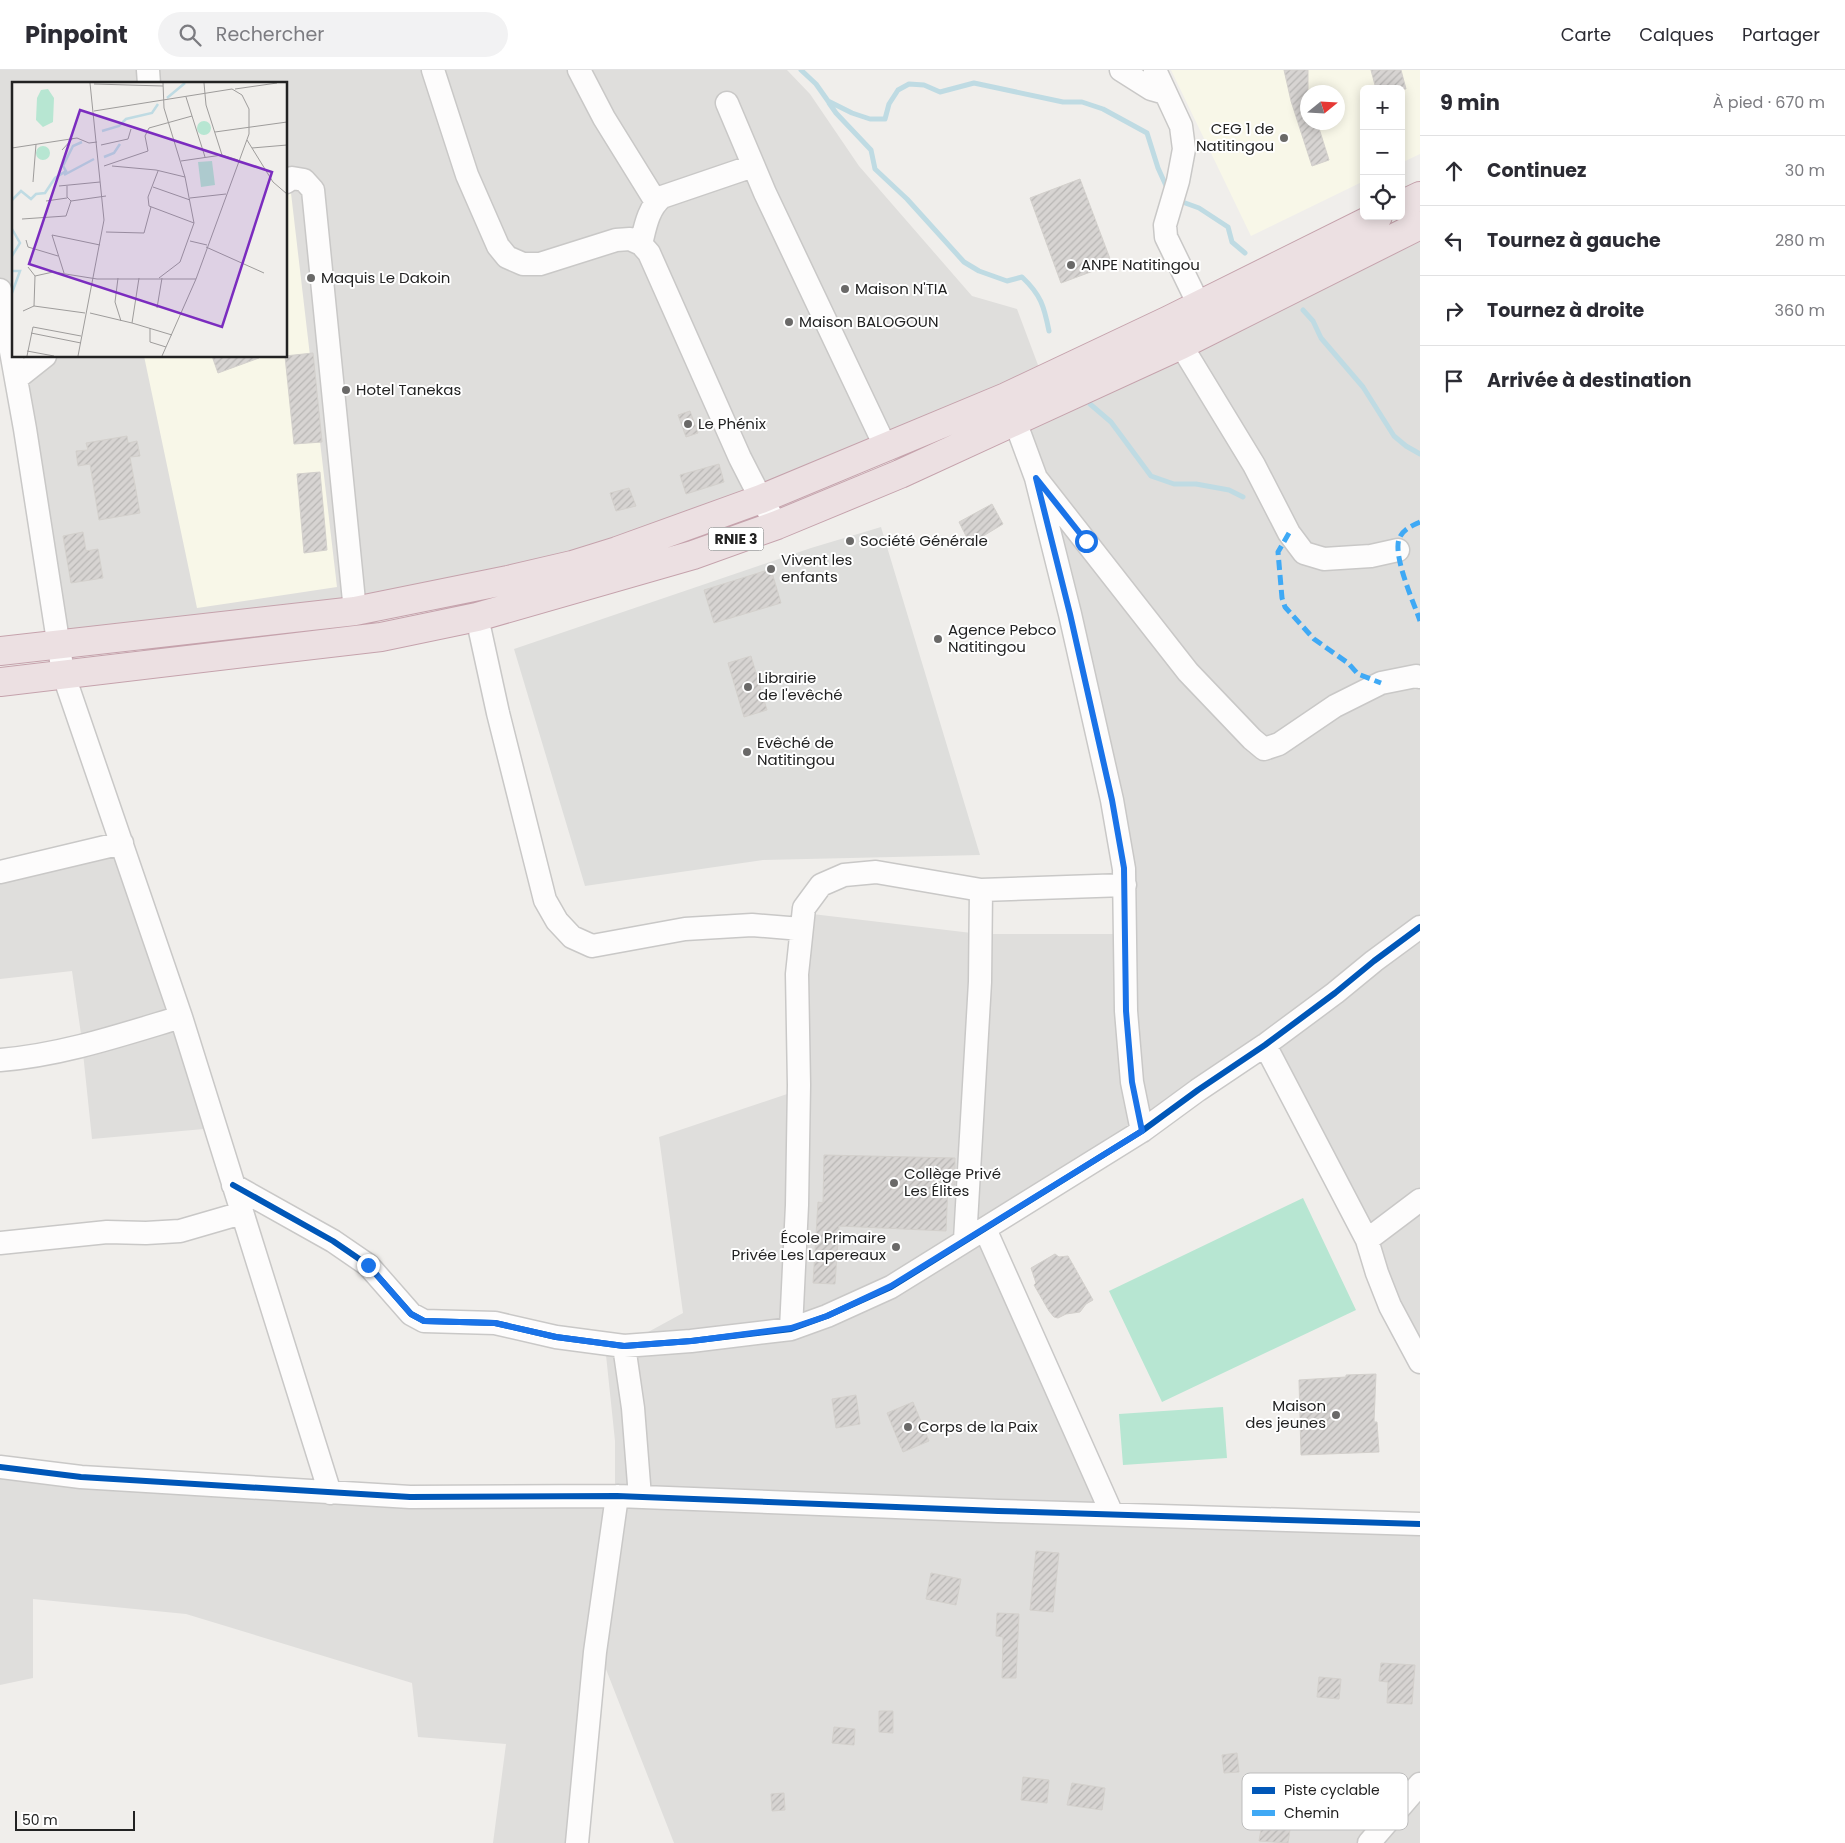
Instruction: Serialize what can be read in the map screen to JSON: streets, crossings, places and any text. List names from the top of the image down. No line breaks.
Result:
{"streets":{"highway":["RNIE 3"]},"places":["CEG 1 de Natitingou","ANPE Natitingou","Maquis Le Dakoin","Maison N'TIA","Maison BALOGOUN","Hotel Tanekas","Le Phénix","Société Générale","Vivent les enfants","Agence Pebco Natitingou","Librairie de l'evêché","Evêché de Natitingou","Collège Privé Les Élites","École Primaire Privée Les Lapereaux","Maison des jeunes","Corps de la Paix"],"legend":["Piste cyclable","Chemin"],"scale_bar":"50 m","north":"right","page":{"header":"Pinpoint","search":"Rechercher","nav":["Carte","Calques","Partager"],"heading":["9 min","À pied · 670 m"],"map_buttons":["+","−"],"list":[["Continuez","30 m"],["Tournez à gauche","280 m"],["Tournez à droite","360 m"],"Arrivée à destination"],"scale":"50 m"}}
